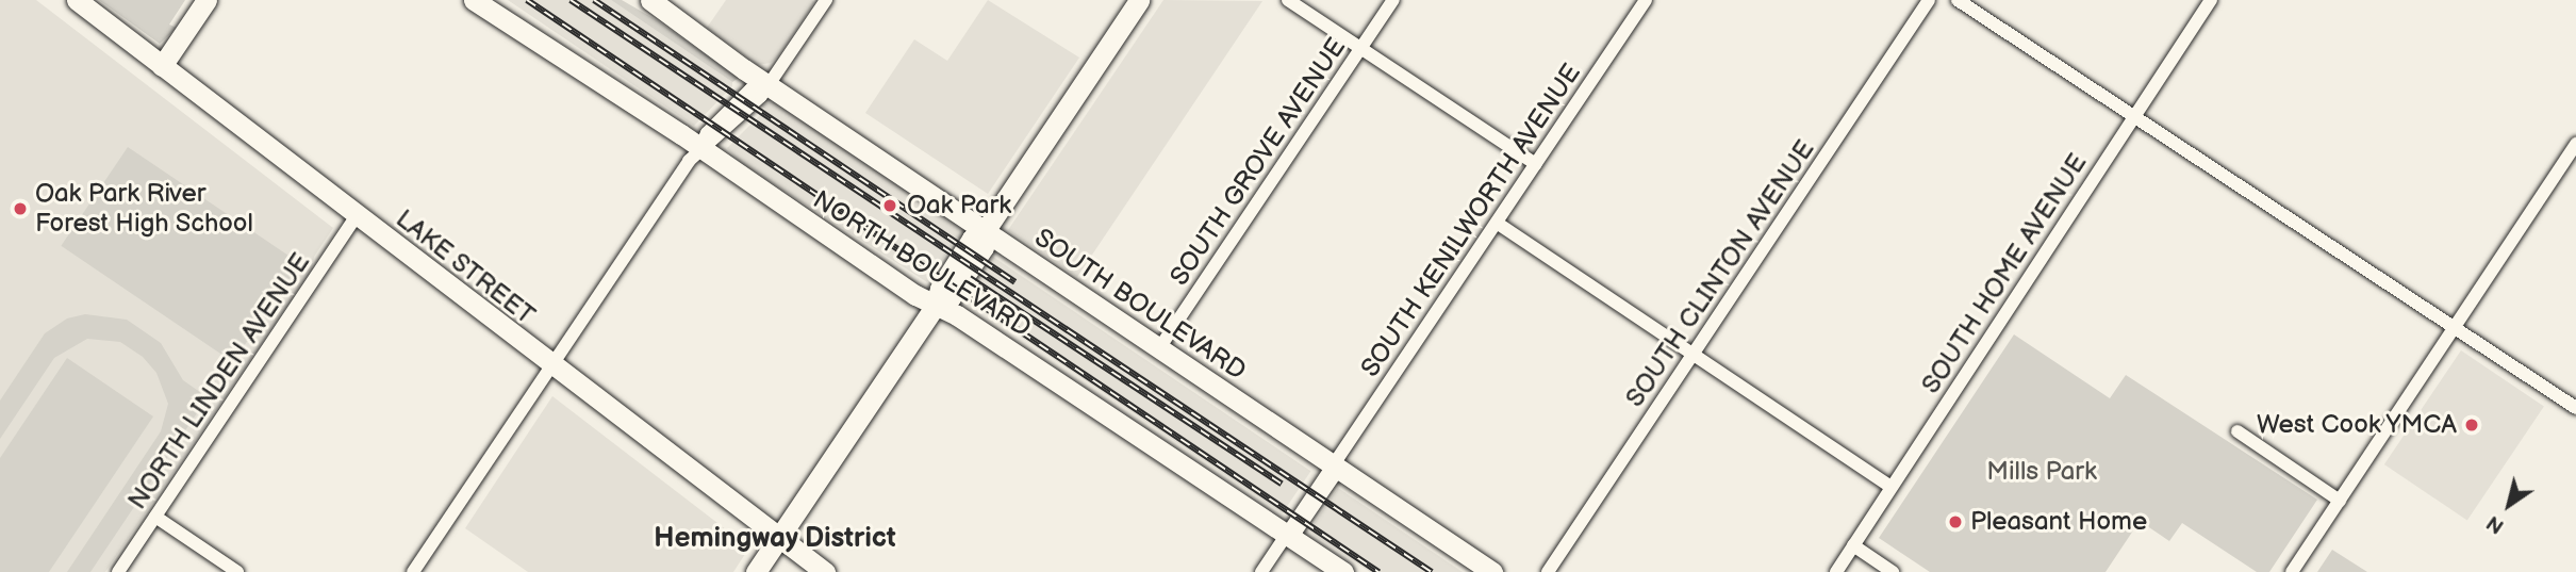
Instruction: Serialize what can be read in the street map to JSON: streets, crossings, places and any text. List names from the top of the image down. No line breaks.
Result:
{"streets":{"street":["SOUTH GROVE AVENUE","SOUTH KENILWORTH AVENUE","NORTH BOULEVARD","LAKE STREET","SOUTH CLINTON AVENUE","SOUTH HOME AVENUE","SOUTH BOULEVARD","NORTH LINDEN AVENUE"]},"crossings":[["SOUTH GROVE AVENUE","SOUTH BOULEVARD"],["SOUTH KENILWORTH AVENUE","NORTH BOULEVARD"],["SOUTH KENILWORTH AVENUE","SOUTH BOULEVARD"],["LAKE STREET","NORTH LINDEN AVENUE"]],"districts":["Hemingway District"],"parks":["Mills Park"],"places":["Oak Park","Oak Park River Forest High School","West Cook YMCA","Pleasant Home"],"north":"bottom left"}
